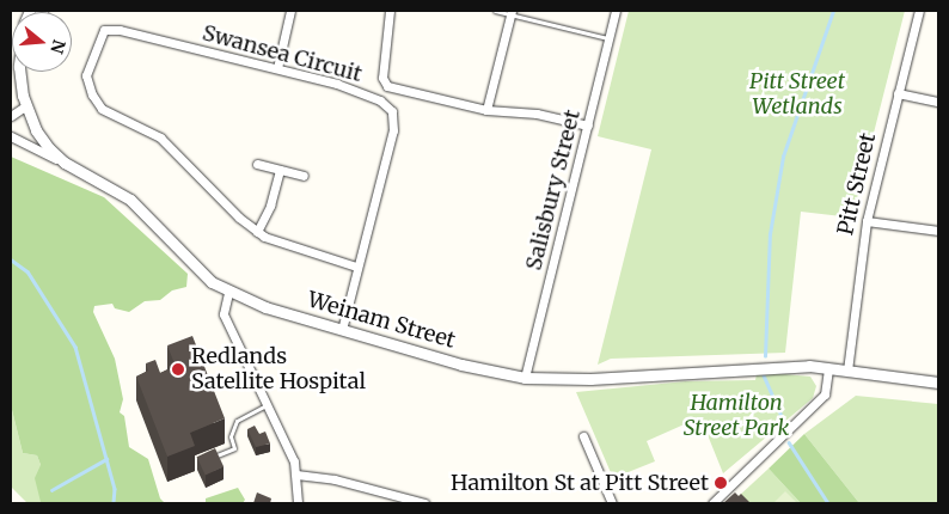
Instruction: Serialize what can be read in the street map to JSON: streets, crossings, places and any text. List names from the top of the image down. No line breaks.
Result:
{"streets":{"street":["Swansea Circuit","Pitt Street","Salisbury Street","Weinam Street"]},"crossings":[["Swansea Circuit","Weinam Street"],["Salisbury Street","Weinam Street"]],"parks":["Pitt Street Wetlands","Hamilton Street Park"],"places":["Redlands Satellite Hospital","Hamilton St at Pitt Street"],"north":"right"}
